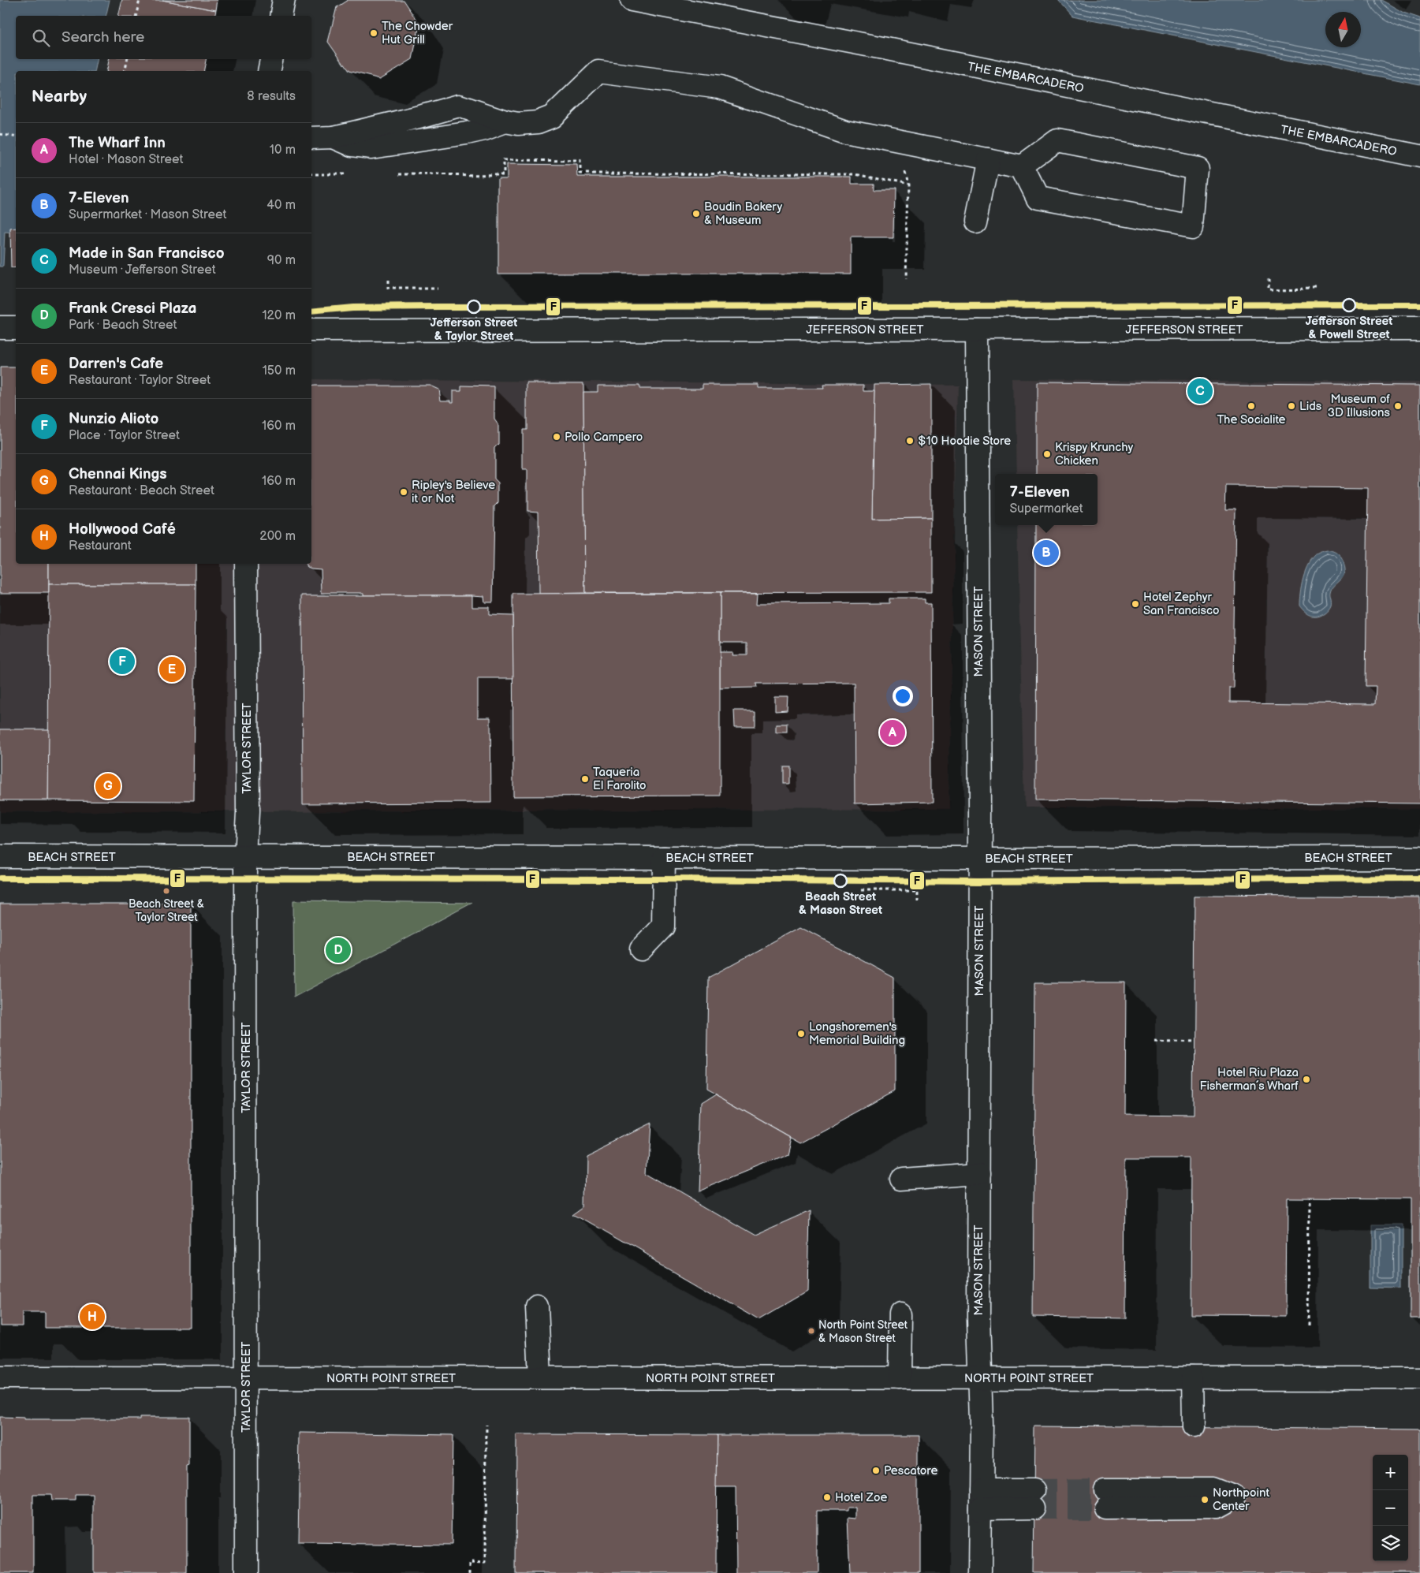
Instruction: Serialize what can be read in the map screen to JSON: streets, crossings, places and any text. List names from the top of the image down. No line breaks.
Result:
{"streets":{"street":["THE EMBARCADERO","JEFFERSON STREET","MASON STREET","TAYLOR STREET","BEACH STREET","NORTH POINT STREET"]},"crossings":[["JEFFERSON STREET","MASON STREET"],["MASON STREET","BEACH STREET"],["MASON STREET","NORTH POINT STREET"],["TAYLOR STREET","BEACH STREET"],["TAYLOR STREET","NORTH POINT STREET"]],"places":["The Chowder Hut Grill","Boudin Bakery & Museum","Jefferson Street & Powell Street","Jefferson Street & Taylor Street","The Socialite","Lids","Museum of 3D Illusions","Pollo Campero","$10 Hoodie Store","Krispy Krunchy Chicken","Ripley's Believe it or Not","Hotel Zephyr San Francisco","Taqueria El Farolito","Beach Street & Mason Street","Beach Street & Taylor Street","Longshoremen's Memorial Building","Hotel Riu Plaza Fisherman´s Wharf","North Point Street & Mason Street","Pescatore","Hotel Zoe","Northpoint Center"],"lines":["transit line F"],"north":"top","page":{"search":"Search here","heading":["Nearby","8 results"],"list":[{"mark":"A","name":"The Wharf Inn","note":"Hotel · Mason Street","value":"10 m"},{"mark":"B","name":"7-Eleven","note":"Supermarket · Mason Street","value":"40 m"},{"mark":"C","name":"Made in San Francisco","note":"Museum · Jefferson Street","value":"90 m"},{"mark":"D","name":"Frank Cresci Plaza","note":"Park · Beach Street","value":"120 m"},{"mark":"E","name":"Darren's Cafe","note":"Restaurant · Taylor Street","value":"150 m"},{"mark":"F","name":"Nunzio Alioto","note":"Place · Taylor Street","value":"160 m"},{"mark":"G","name":"Chennai Kings","note":"Restaurant · Beach Street","value":"160 m"},{"mark":"H","name":"Hollywood Café","note":"Restaurant","value":"200 m"}],"pins":["C","B","F","E","A","G","D","H"],"popup":["7-Eleven","Supermarket"],"map_buttons":["+","−"]}}
